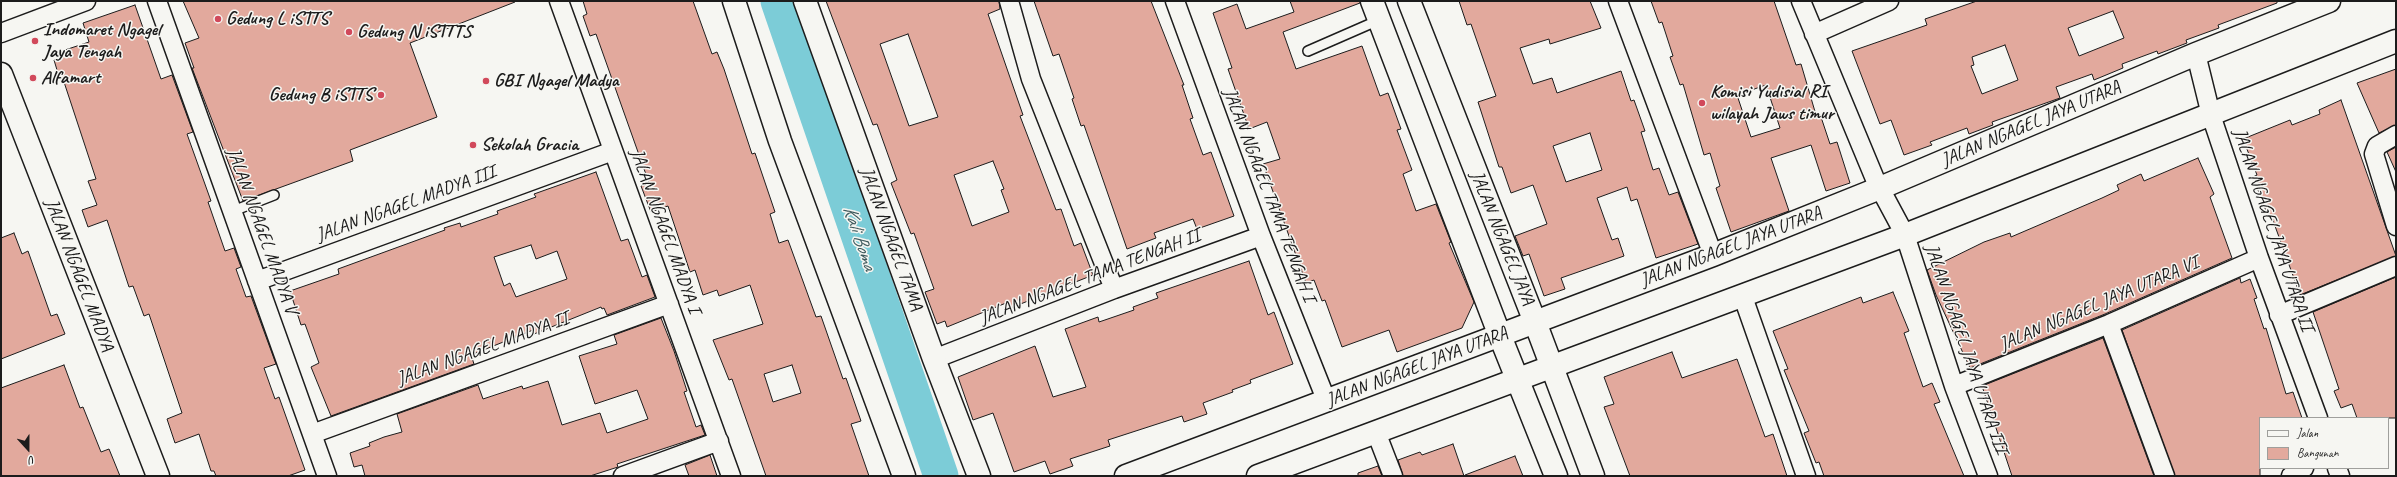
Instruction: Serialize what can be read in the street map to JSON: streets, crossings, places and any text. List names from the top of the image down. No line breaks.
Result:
{"streets":{"street":["JALAN NGAGEL JAYA UTARA","JALAN NGAGEL TAMA TENGAH I","JALAN NGAGEL MADYA III","JALAN NGAGEL JAYA UTARA II","JALAN NGAGEL MADYA V","JALAN NGAGEL MADYA I","JALAN NGAGEL JAYA","JALAN NGAGEL TAMA","JALAN NGAGEL MADYA","JALAN NGAGEL TAMA TENGAH II","JALAN NGAGEL JAYA UTARA VI","JALAN NGAGEL MADYA II","JALAN NGAGEL JAYA UTARA III"]},"crossings":[["JALAN NGAGEL JAYA UTARA","JALAN NGAGEL TAMA TENGAH I"],["JALAN NGAGEL JAYA UTARA","JALAN NGAGEL JAYA UTARA II"],["JALAN NGAGEL JAYA UTARA","JALAN NGAGEL JAYA"],["JALAN NGAGEL JAYA UTARA","JALAN NGAGEL JAYA UTARA III"],["JALAN NGAGEL TAMA TENGAH I","JALAN NGAGEL TAMA TENGAH II"],["JALAN NGAGEL MADYA III","JALAN NGAGEL MADYA V"],["JALAN NGAGEL MADYA III","JALAN NGAGEL MADYA I"],["JALAN NGAGEL JAYA UTARA II","JALAN NGAGEL JAYA UTARA VI"],["JALAN NGAGEL MADYA V","JALAN NGAGEL MADYA II"],["JALAN NGAGEL MADYA I","JALAN NGAGEL MADYA II"],["JALAN NGAGEL TAMA","JALAN NGAGEL TAMA TENGAH II"],["JALAN NGAGEL JAYA UTARA VI","JALAN NGAGEL JAYA UTARA III"]],"water":["Kali Boma"],"places":["Gedung L iSTTS","Gedung N iSTTTS","Indomaret Ngagel Jaya Tengah","Alfamart","GBI Ngagel Madya","Gedung B iSTTS","Komisi Yudisial RI wilayah Jaws timur","Sekolah Gracia"],"legend":["Jalan","Bangunan"],"north":"bottom"}
